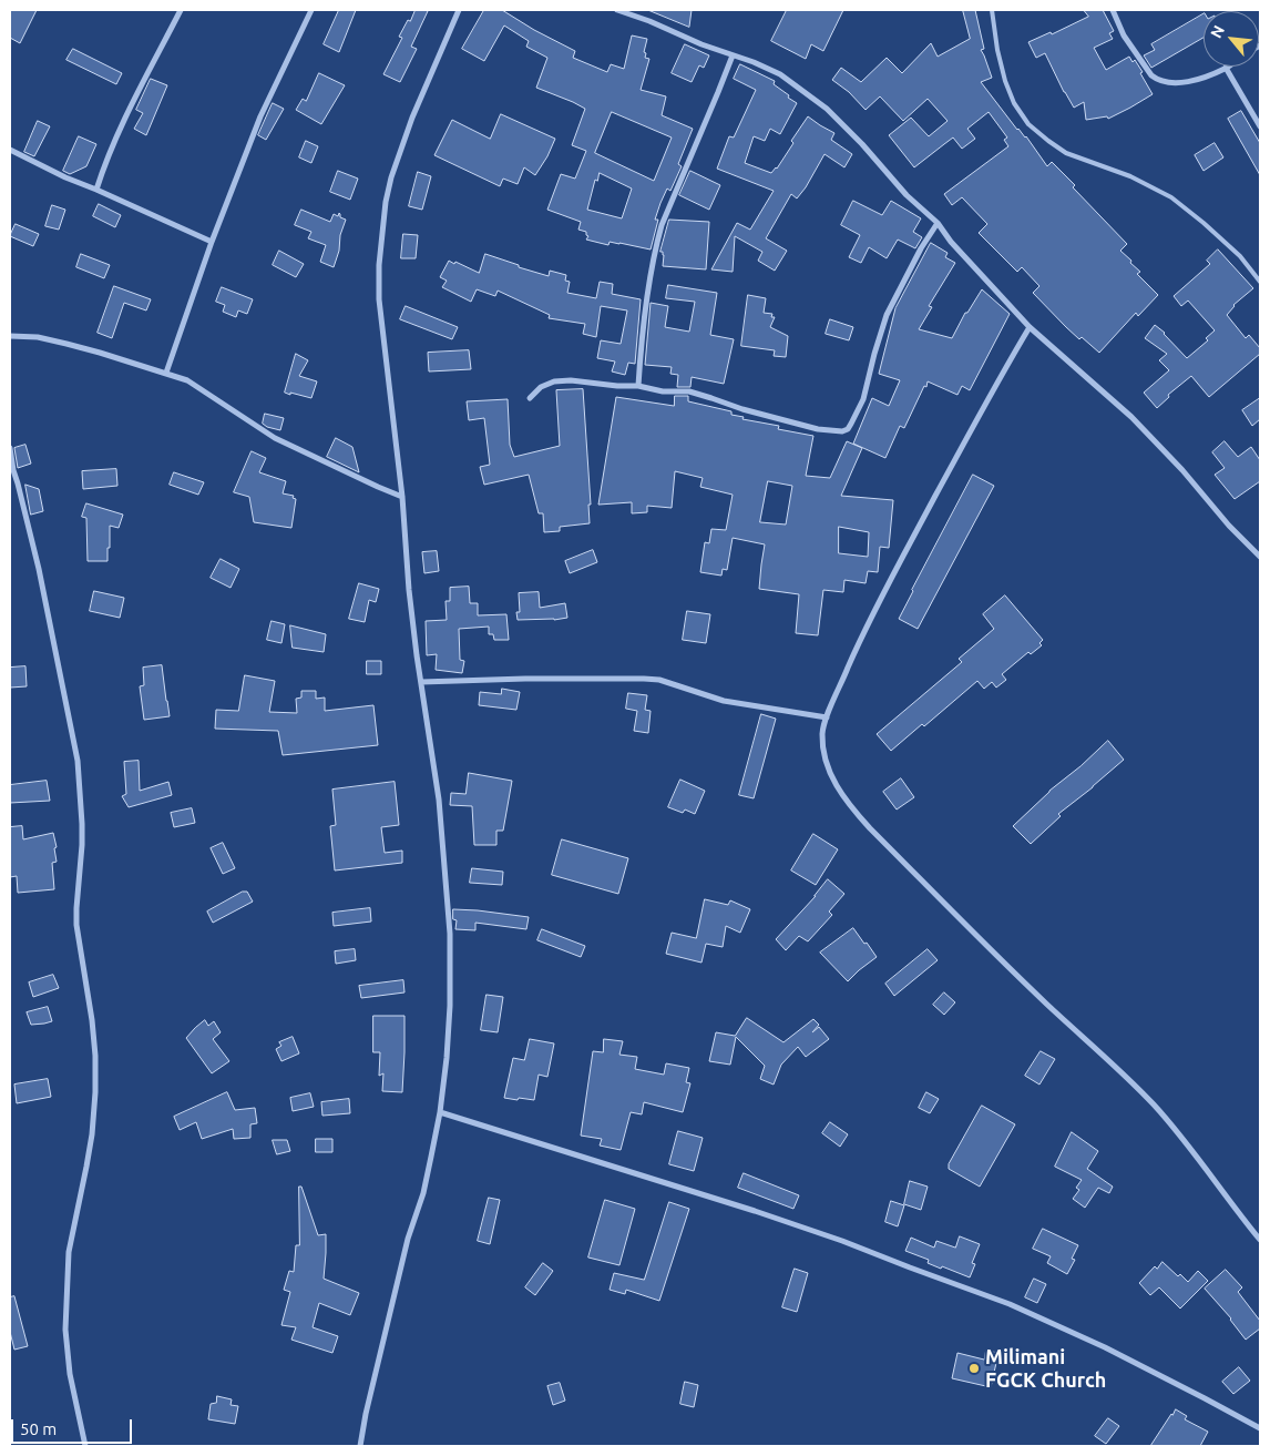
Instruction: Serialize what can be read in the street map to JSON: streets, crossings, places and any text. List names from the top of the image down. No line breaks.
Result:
{"places":["Milimani FGCK Church"],"scale_bar":"50 m","north":"top left"}
